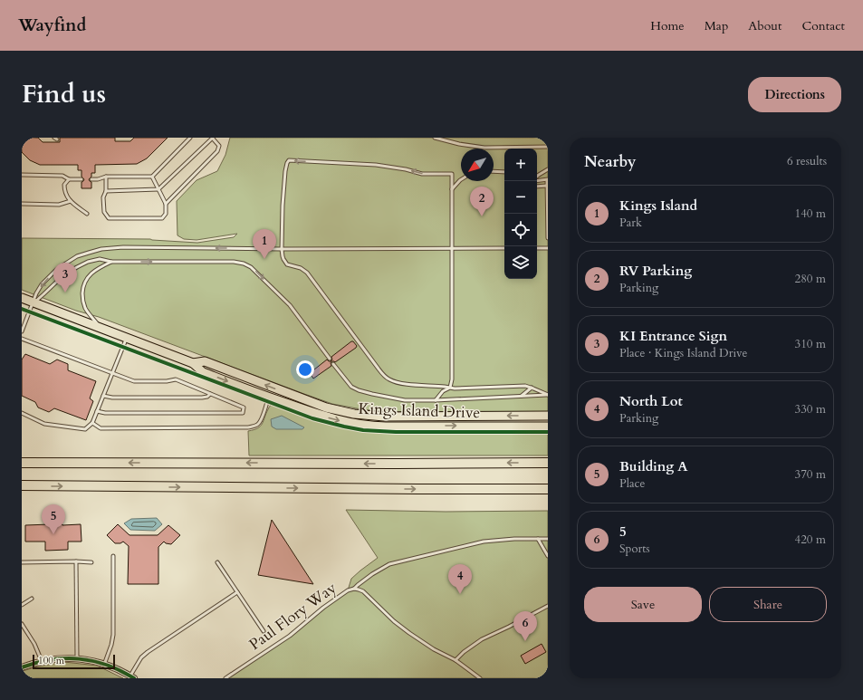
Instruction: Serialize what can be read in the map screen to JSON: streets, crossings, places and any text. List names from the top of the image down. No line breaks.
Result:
{"streets":{"main road":["Kings Island Drive"],"lane":["Paul Flory Way"]},"scale_bar":"100 m","north":"bottom left","page":{"header":"Wayfind","nav":["Home","Map","About","Contact"],"title":"Find us","buttons":["Directions",["Save","Share"]],"heading":["Nearby","6 results"],"map_buttons":["+","−"],"list":[{"mark":"1","name":"Kings Island","note":"Park","value":"140 m"},{"mark":"2","name":"RV Parking","note":"Parking","value":"280 m"},{"mark":"3","name":"KI Entrance Sign","note":"Place · Kings Island Drive","value":"310 m"},{"mark":"4","name":"North Lot","note":"Parking","value":"330 m"},{"mark":"5","name":"Building A","note":"Place","value":"370 m"},{"mark":"6","name":"5","note":"Sports","value":"420 m"}],"pins":["2","1","3","5","4","6"],"scale":"100 m"}}
